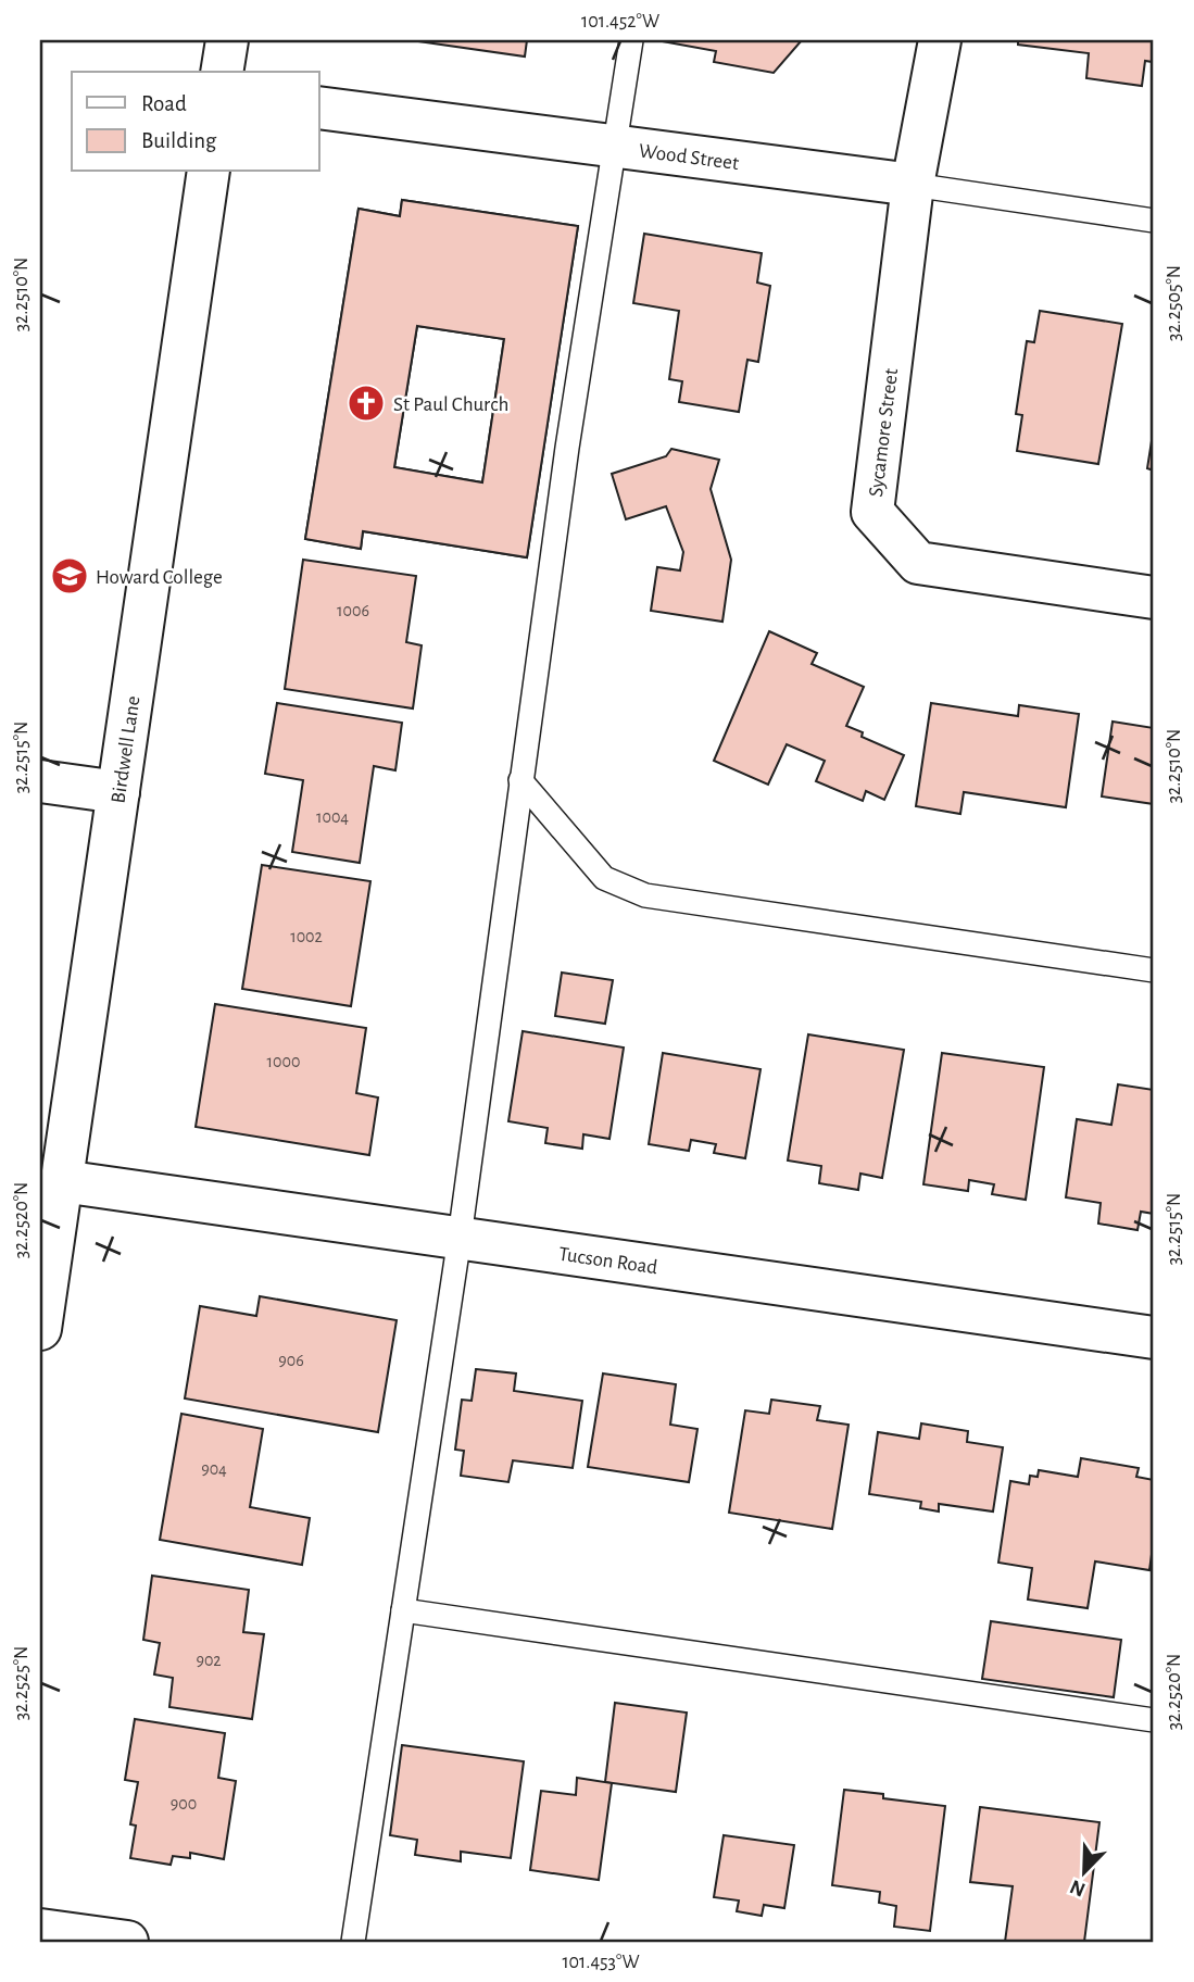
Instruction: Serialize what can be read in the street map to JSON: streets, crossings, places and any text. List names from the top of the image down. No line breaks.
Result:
{"streets":{"street":["Wood Street","Sycamore Street","Birdwell Lane","Tucson Road"]},"crossings":[["Wood Street","Sycamore Street"],["Birdwell Lane","Tucson Road"]],"places":{"church":["St Paul Church"],"school or university":["Howard College"]},"house_numbers":["1006","1004","1002","1000","906","904","902","900"],"legend":["Road","Building"],"north":"bottom left","coordinates":["101.452°W","32.2510°N","32.2505°N","32.2515°N","32.2520°N","32.2525°N","101.453°W"]}
